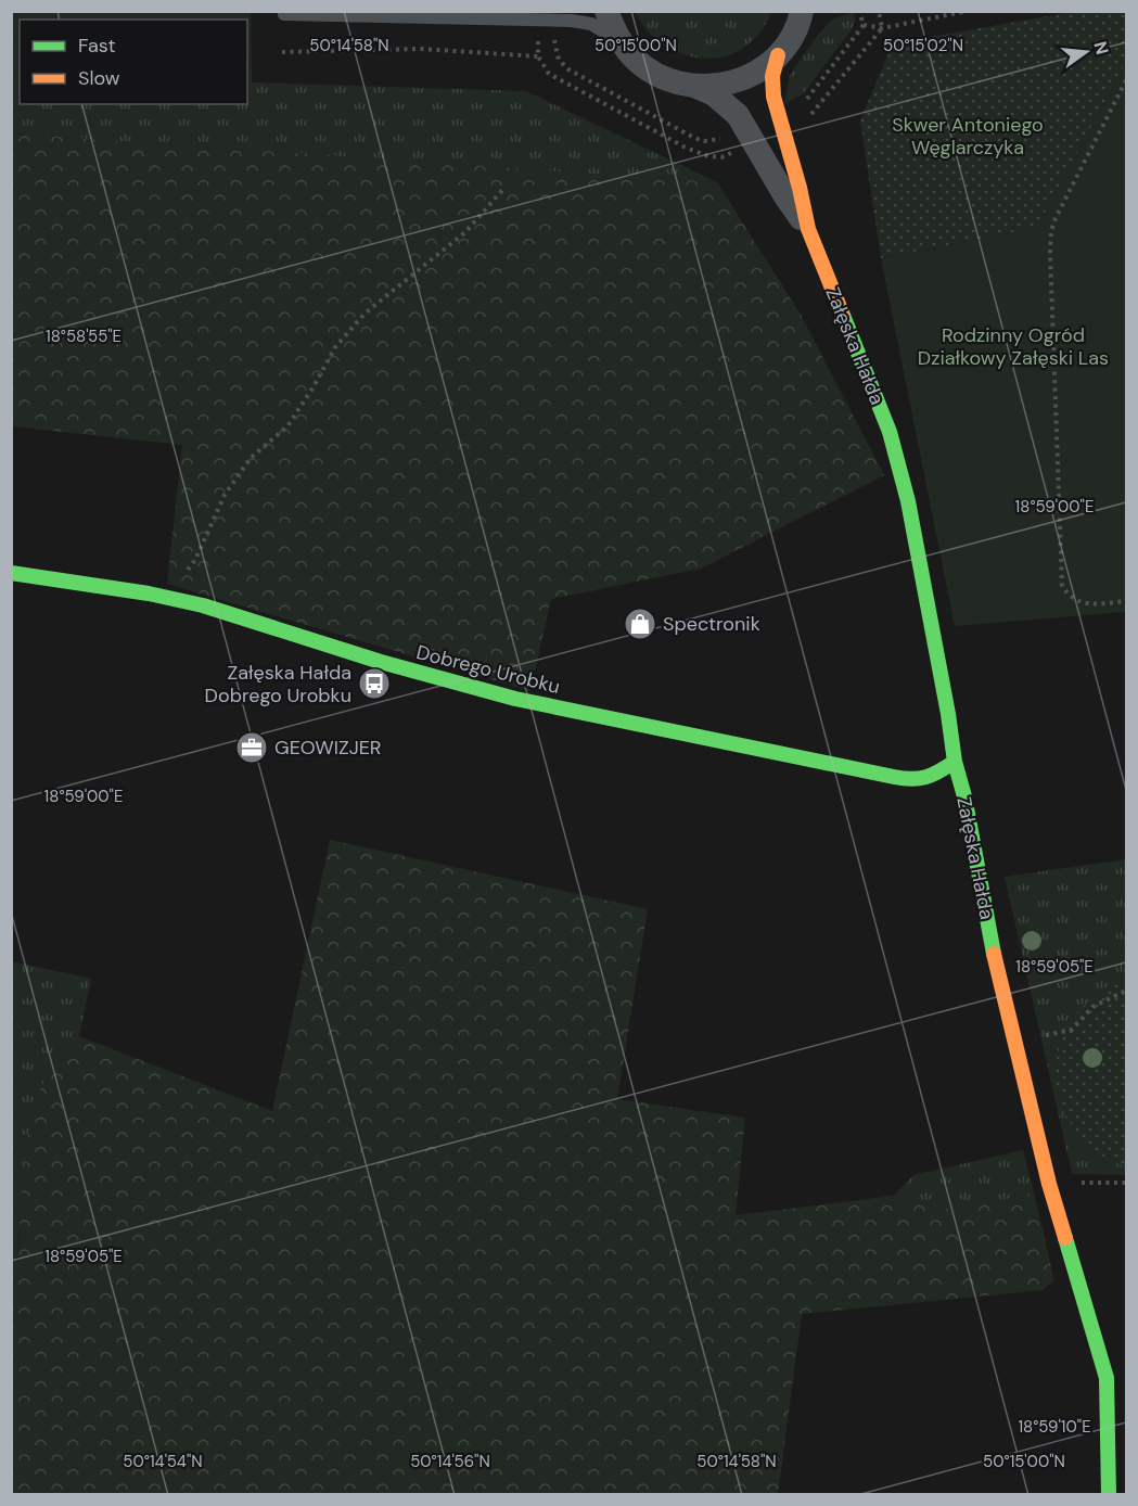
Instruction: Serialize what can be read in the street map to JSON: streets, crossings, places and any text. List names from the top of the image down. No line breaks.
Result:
{"streets":{"street":["Załęska Hałda","Dobrego Urobku"]},"crossings":[["Załęska Hałda","Dobrego Urobku"]],"parks":["Skwer Antoniego Węglarczyka","Rodzinny Ogród Działkowy Załęski Las"],"places":{"shop":["Spectronik"],"bus stop":["Załęska Hałda Dobrego Urobku"],"office":["GEOWIZJER"]},"legend":["Fast","Slow"],"north":"right","coordinates":["50°14'58\"N","50°15'00\"N","50°15'02\"N","18°58'55\"E","18°59'00\"E","18°59'05\"E","18°59'10\"E","50°14'54\"N","50°14'56\"N"]}
